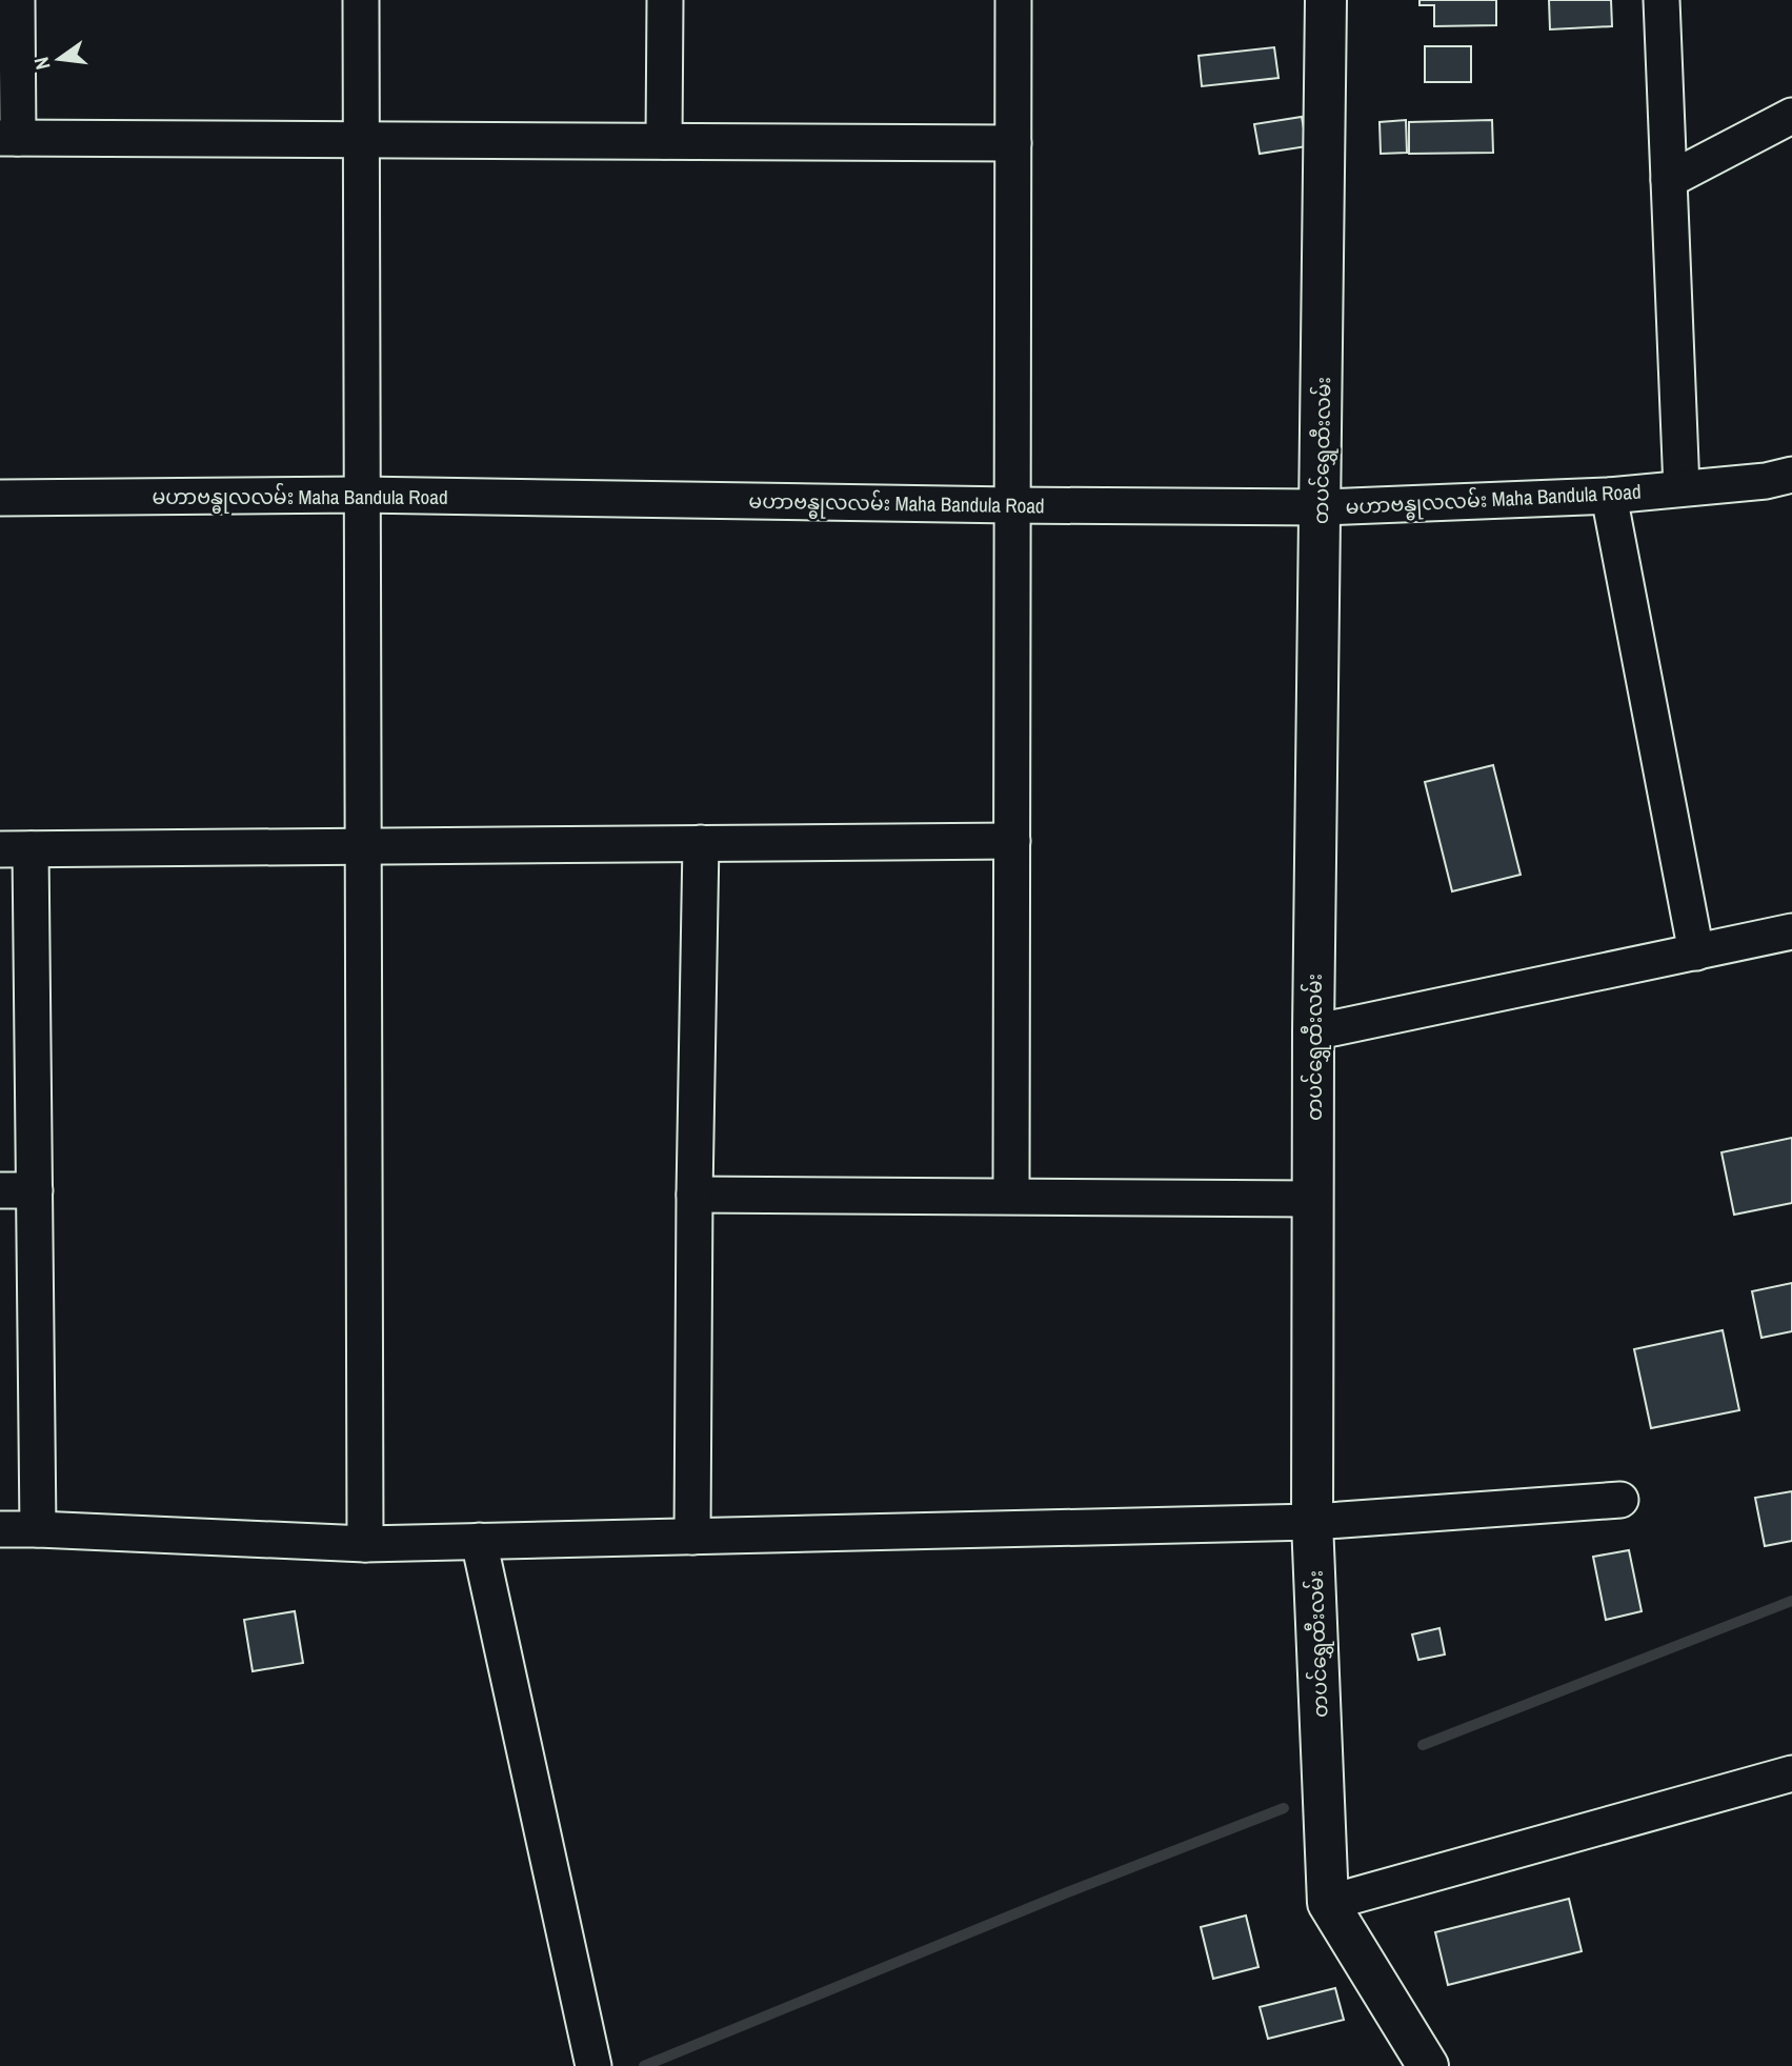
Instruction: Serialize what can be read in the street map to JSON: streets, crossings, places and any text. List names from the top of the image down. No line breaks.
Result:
{"streets":{"street":["တပင်ရွှေထီးလမ်း","မဟာဗန္ဓုလလမ်း Maha Bandula Road"]},"crossings":[["တပင်ရွှေထီးလမ်း","မဟာဗန္ဓုလလမ်း Maha Bandula Road"]],"north":"left"}
